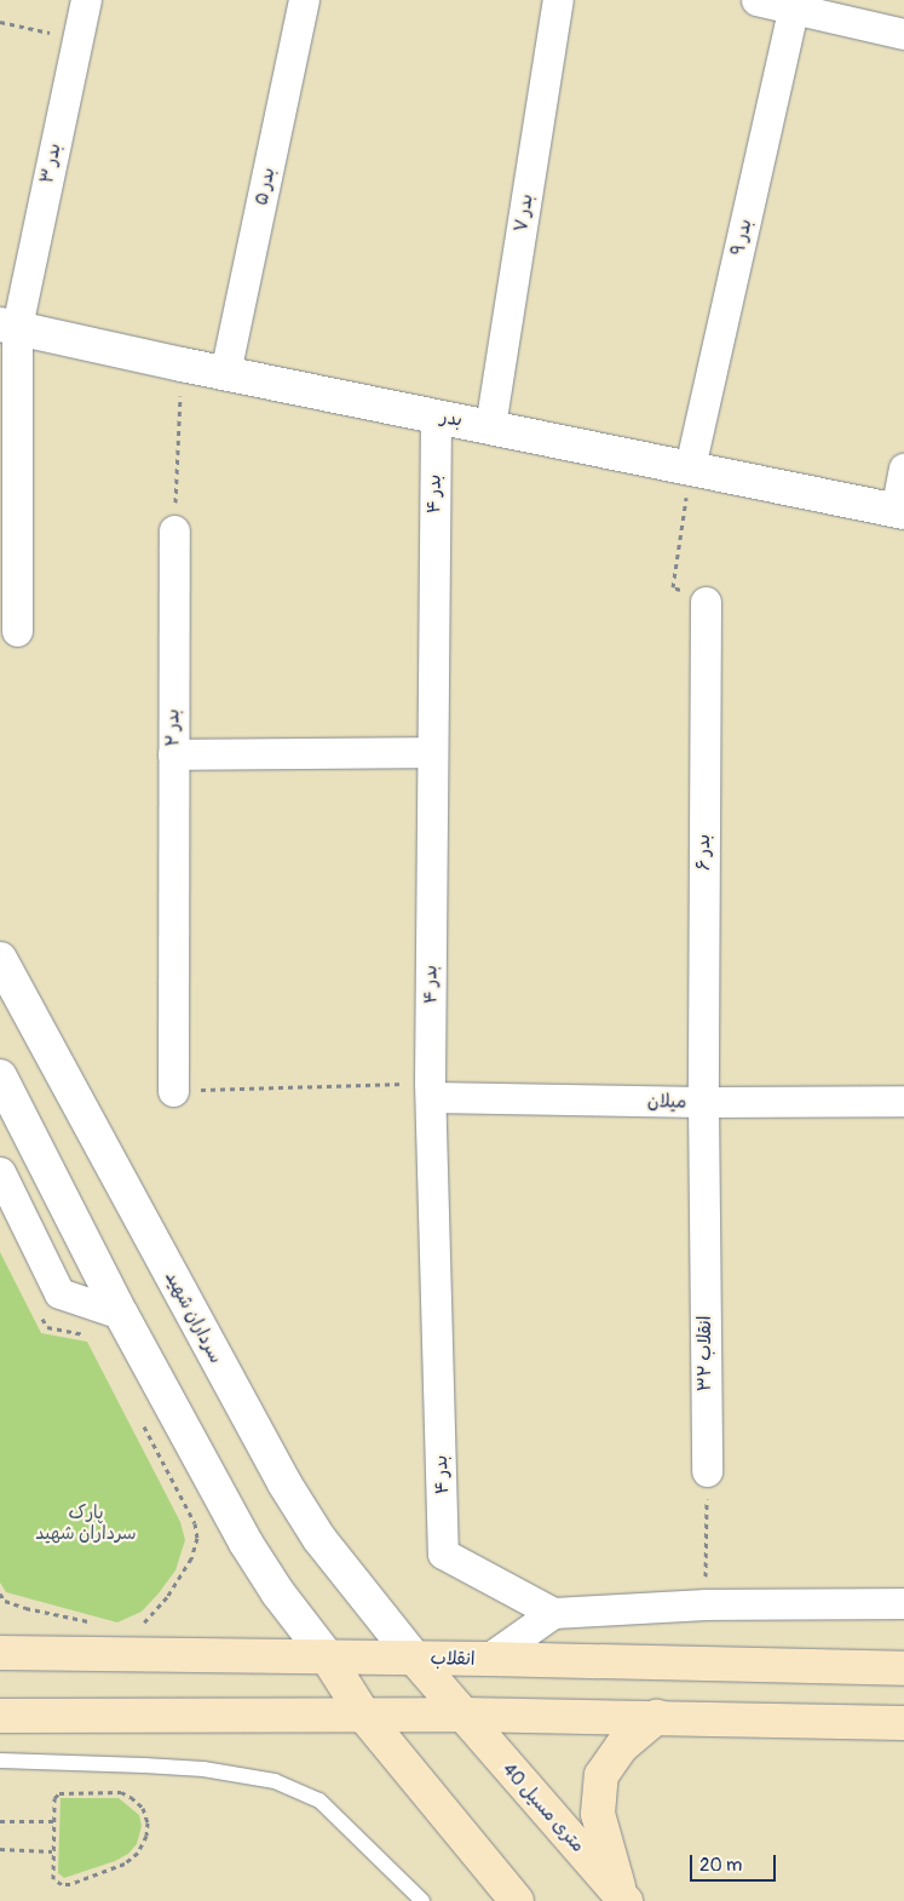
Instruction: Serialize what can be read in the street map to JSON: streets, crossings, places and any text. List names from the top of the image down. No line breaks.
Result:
{"streets":{"main road":["انقلاب","40 متری مسیل"],"street":["بدر ۳","بدر ۵","بدر ۷","بدر ۹","بدر","بدر ۴","بدر ۲","بدر ۶","میلان","سرداران شهید","انقلاب ۳۲"]},"crossings":[["بدر ۳","بدر"],["بدر ۵","بدر"],["بدر ۷","بدر"],["بدر ۹","بدر"],["بدر","بدر ۴"],["بدر ۴","میلان"],["بدر ۶","میلان"],["بدر ۶","انقلاب ۳۲"],["میلان","انقلاب ۳۲"],["سرداران شهید","انقلاب"],["سرداران شهید","40 متری مسیل"],["انقلاب","40 متری مسیل"]],"parks":["پارک سرداران شهید"],"scale_bar":"20 m"}
